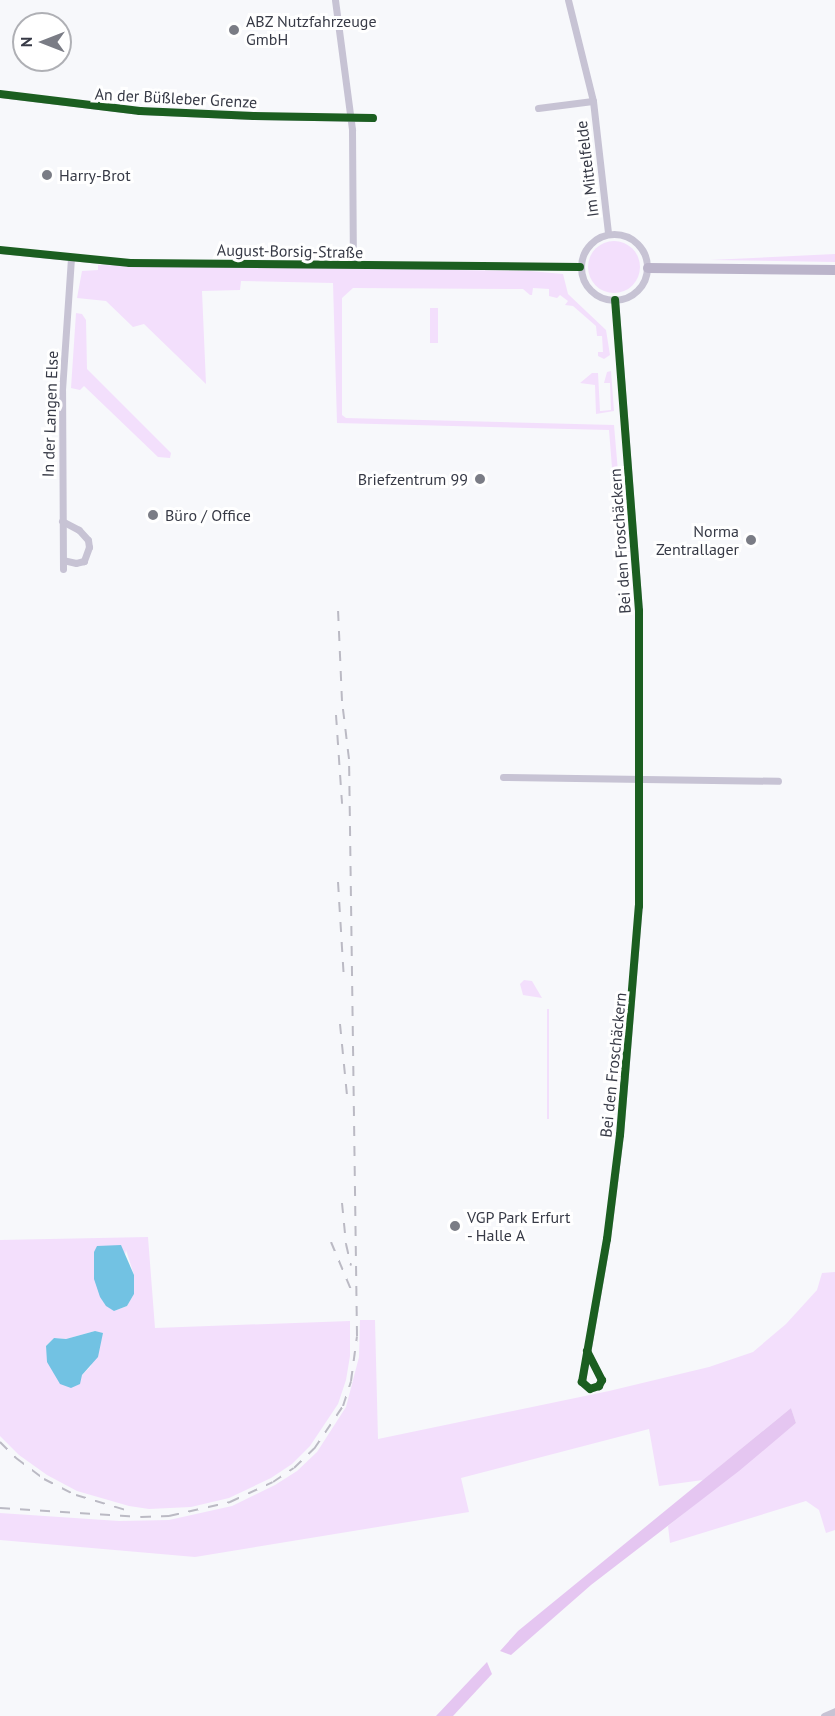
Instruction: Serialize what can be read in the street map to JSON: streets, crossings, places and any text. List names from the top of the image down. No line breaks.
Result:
{"streets":{"street":["An der Büßleber Grenze","Im Mittelfelde","August-Borsig-Straße","In der Langen Else","Bei den Froschäckern"]},"crossings":[["Im Mittelfelde","August-Borsig-Straße"],["Im Mittelfelde","Bei den Froschäckern"],["August-Borsig-Straße","In der Langen Else"],["August-Borsig-Straße","Bei den Froschäckern"]],"places":["ABZ Nutzfahrzeuge GmbH","Harry-Brot","Briefzentrum 99","Büro / Office","Norma Zentrallager","VGP Park Erfurt - Halle A"],"north":"left"}
